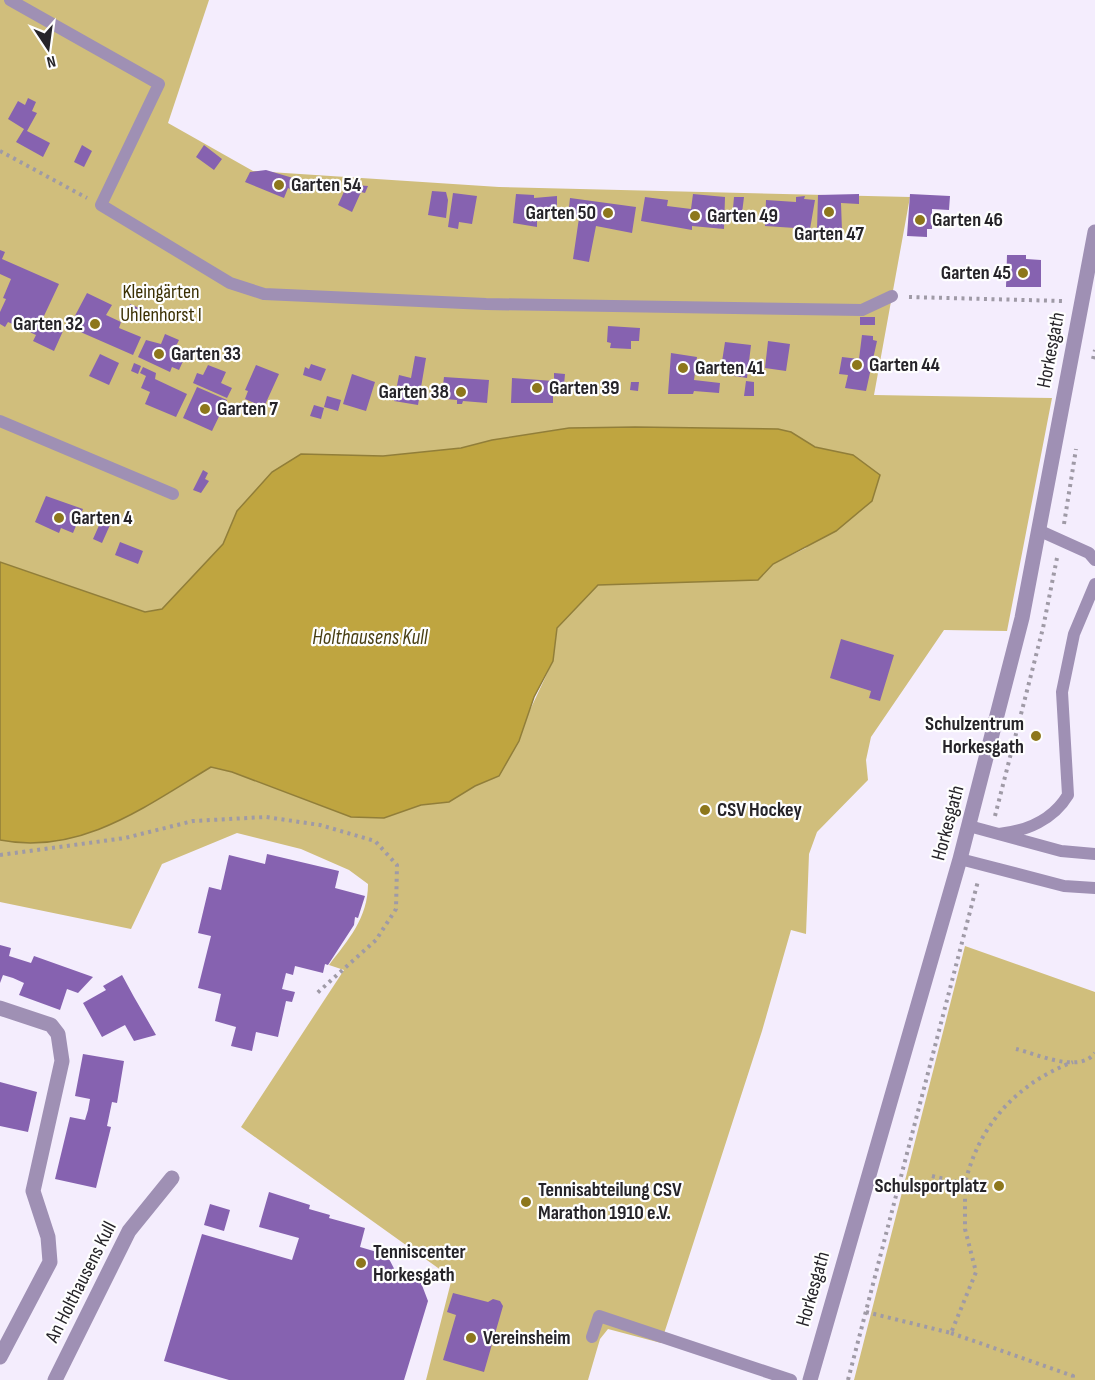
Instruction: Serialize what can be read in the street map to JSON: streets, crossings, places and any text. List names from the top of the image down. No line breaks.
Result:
{"streets":{"street":["Horkesgath","An Holthausens Kull"]},"water":["Holthausens Kull"],"parks":["Kleingärten Uhlenhorst I"],"places":["Garten 54","Garten 47","Garten 50","Garten 49","Garten 46","Garten 45","Garten 32","Garten 33","Garten 44","Garten 41","Garten 39","Garten 38","Garten 7","Garten 4","Schulzentrum Horkesgath","CSV Hockey","Schulsportplatz","Tennisabteilung CSV Marathon 1910 e.V.","Tenniscenter Horkesgath","Vereinsheim"],"north":"bottom"}
